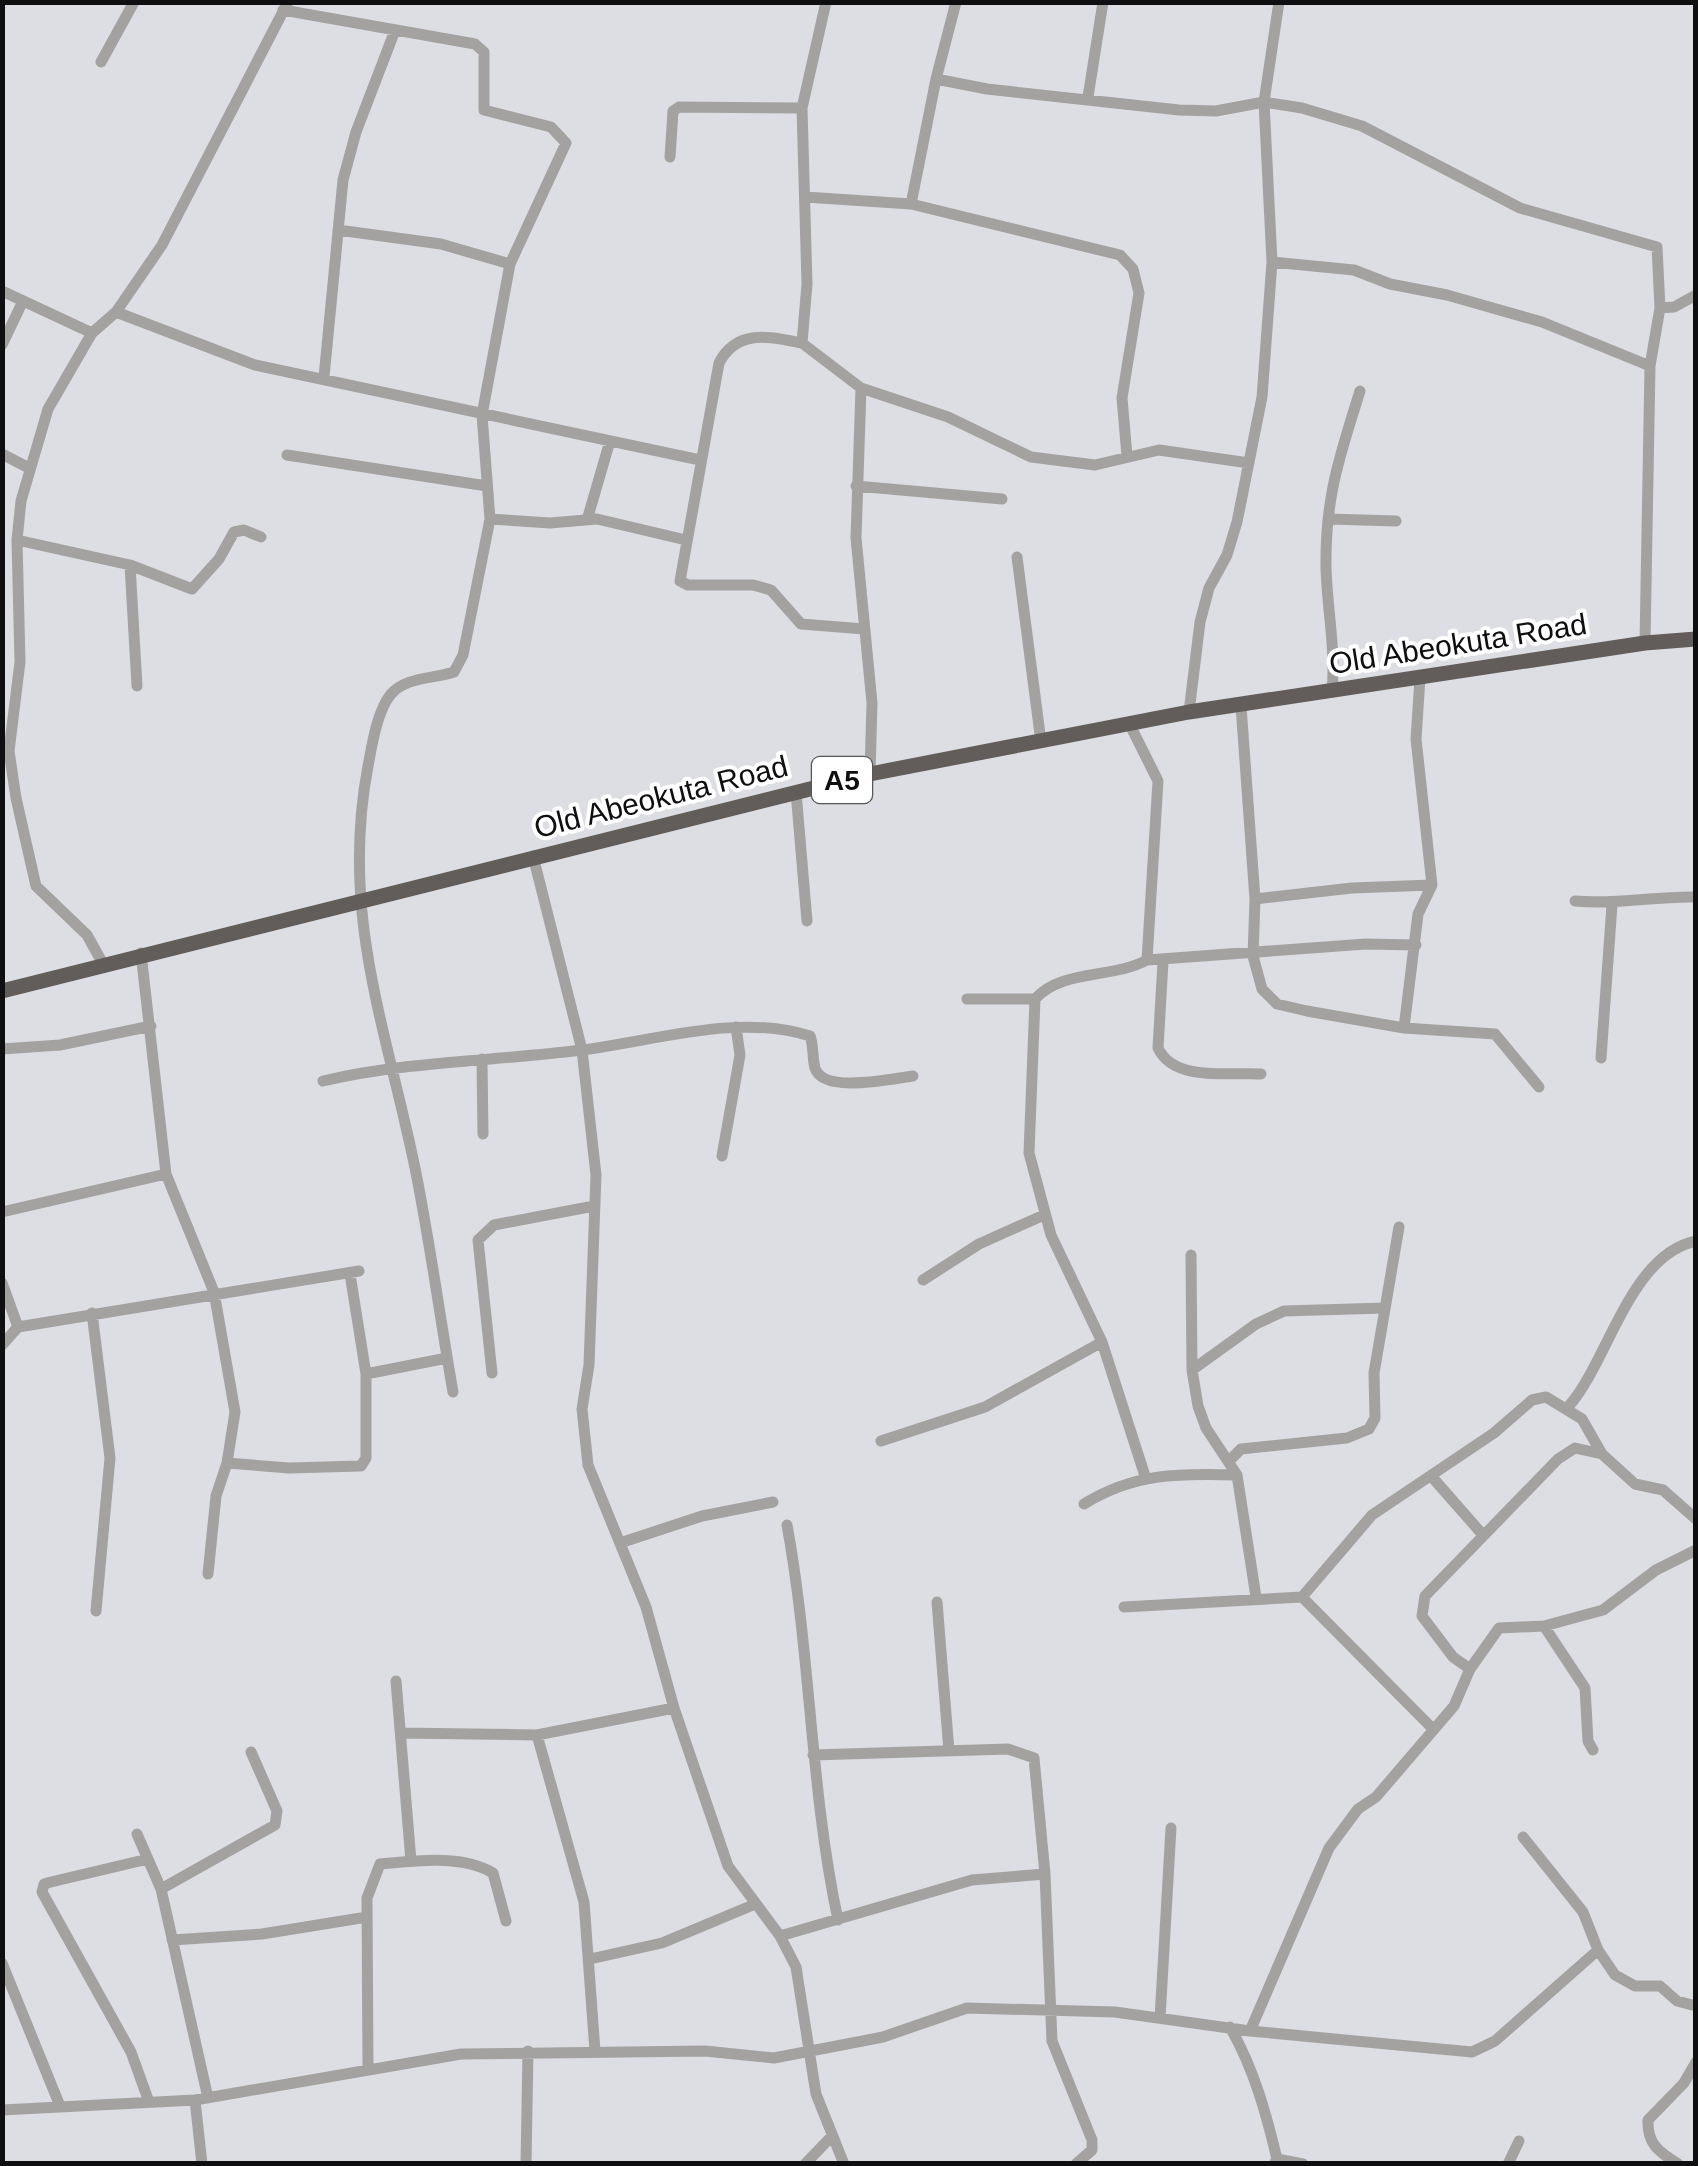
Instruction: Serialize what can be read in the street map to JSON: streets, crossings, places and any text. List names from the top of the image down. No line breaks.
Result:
{"streets":{"highway":["Old Abeokuta Road","A5"]}}
